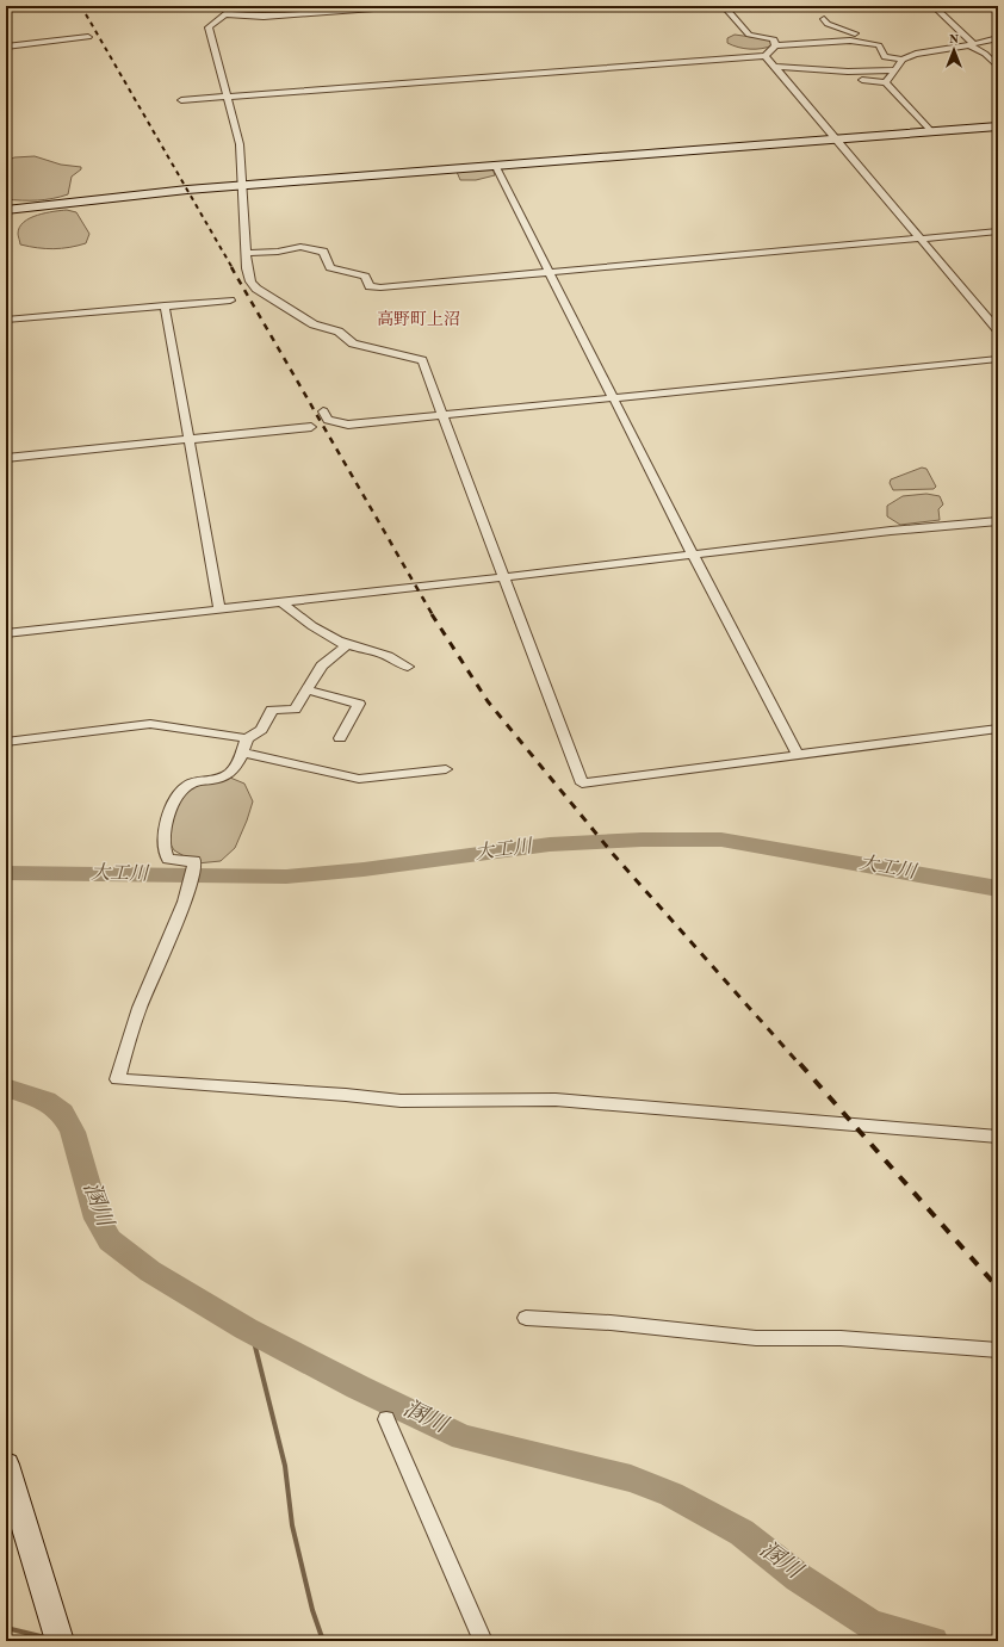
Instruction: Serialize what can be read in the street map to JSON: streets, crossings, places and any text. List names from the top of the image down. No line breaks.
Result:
{"districts":["高野町上沼"],"water":["大工川","溷川"],"north":"top"}
